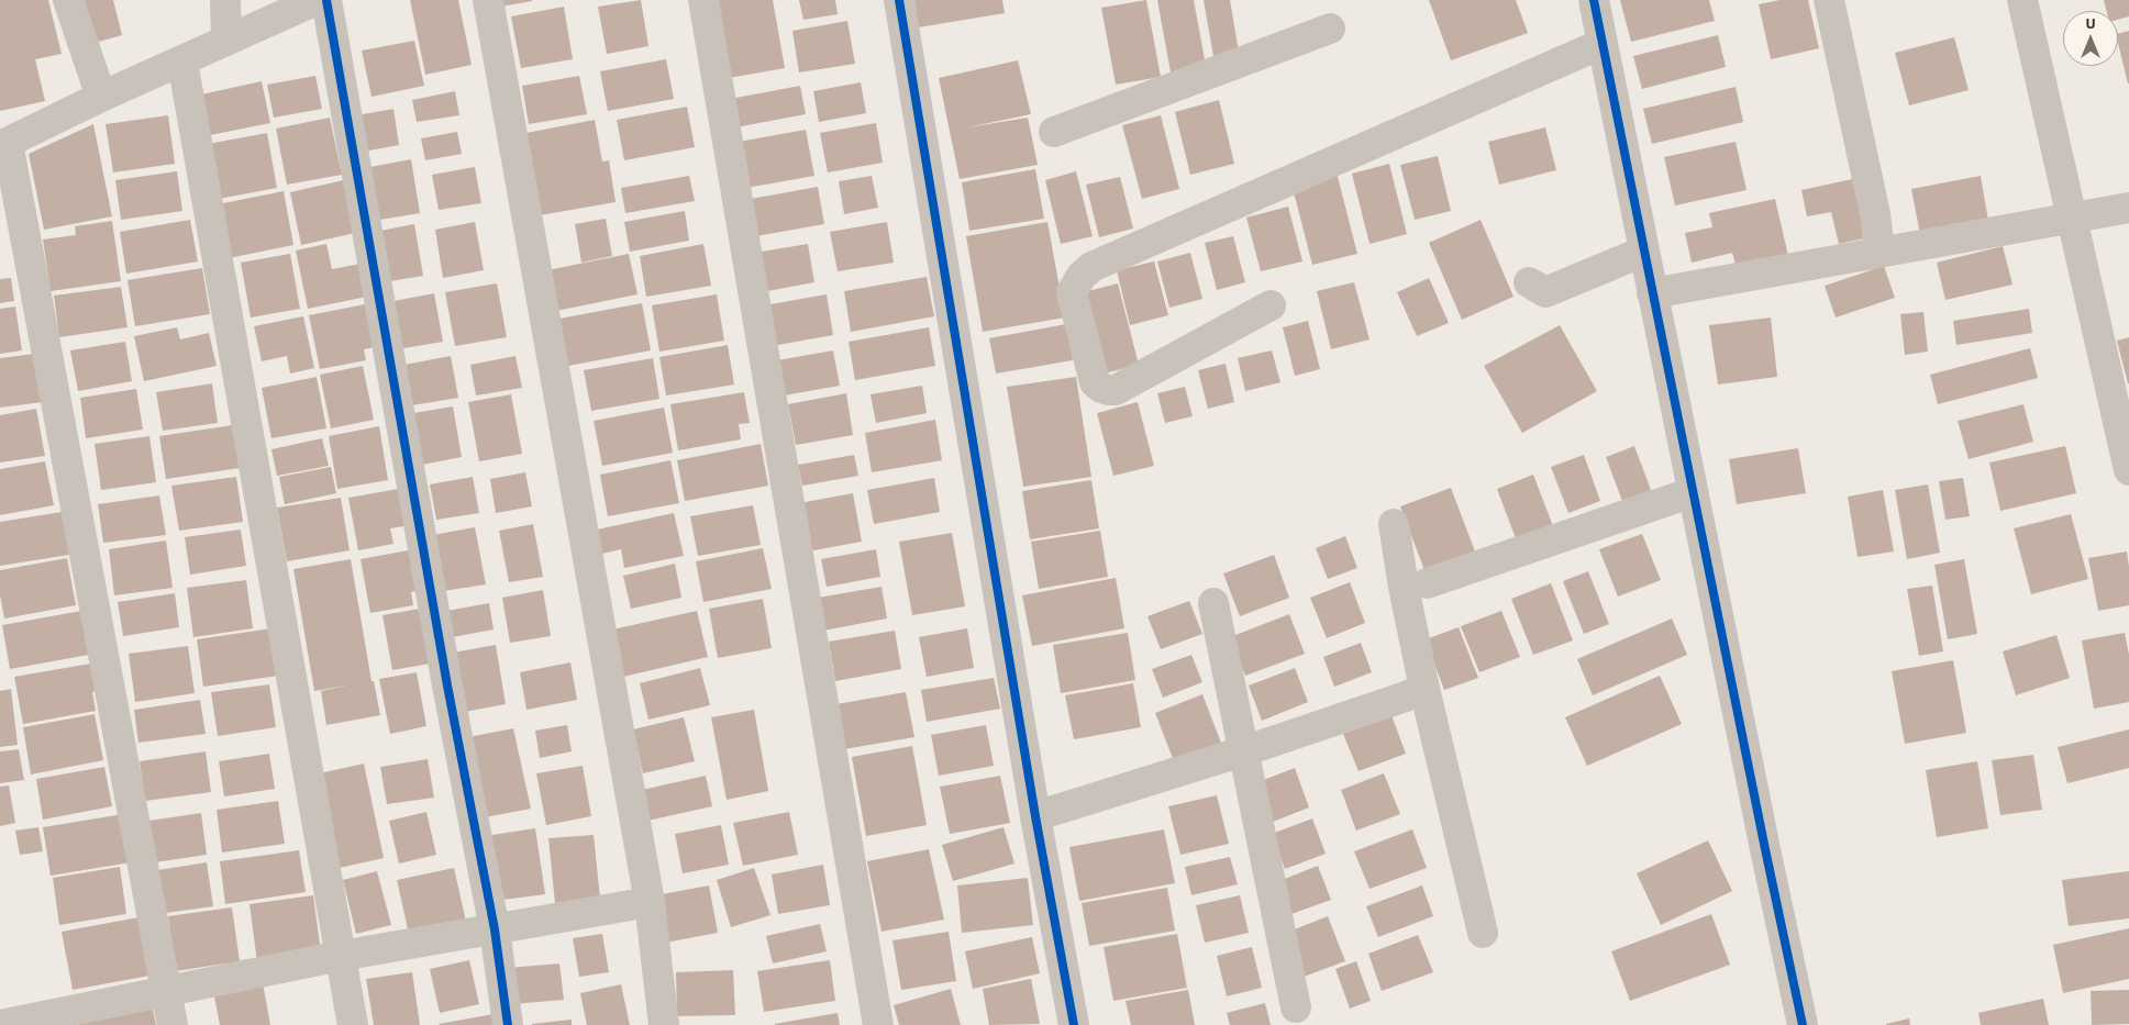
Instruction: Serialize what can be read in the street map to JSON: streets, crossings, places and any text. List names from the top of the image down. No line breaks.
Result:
{"north":"top"}
